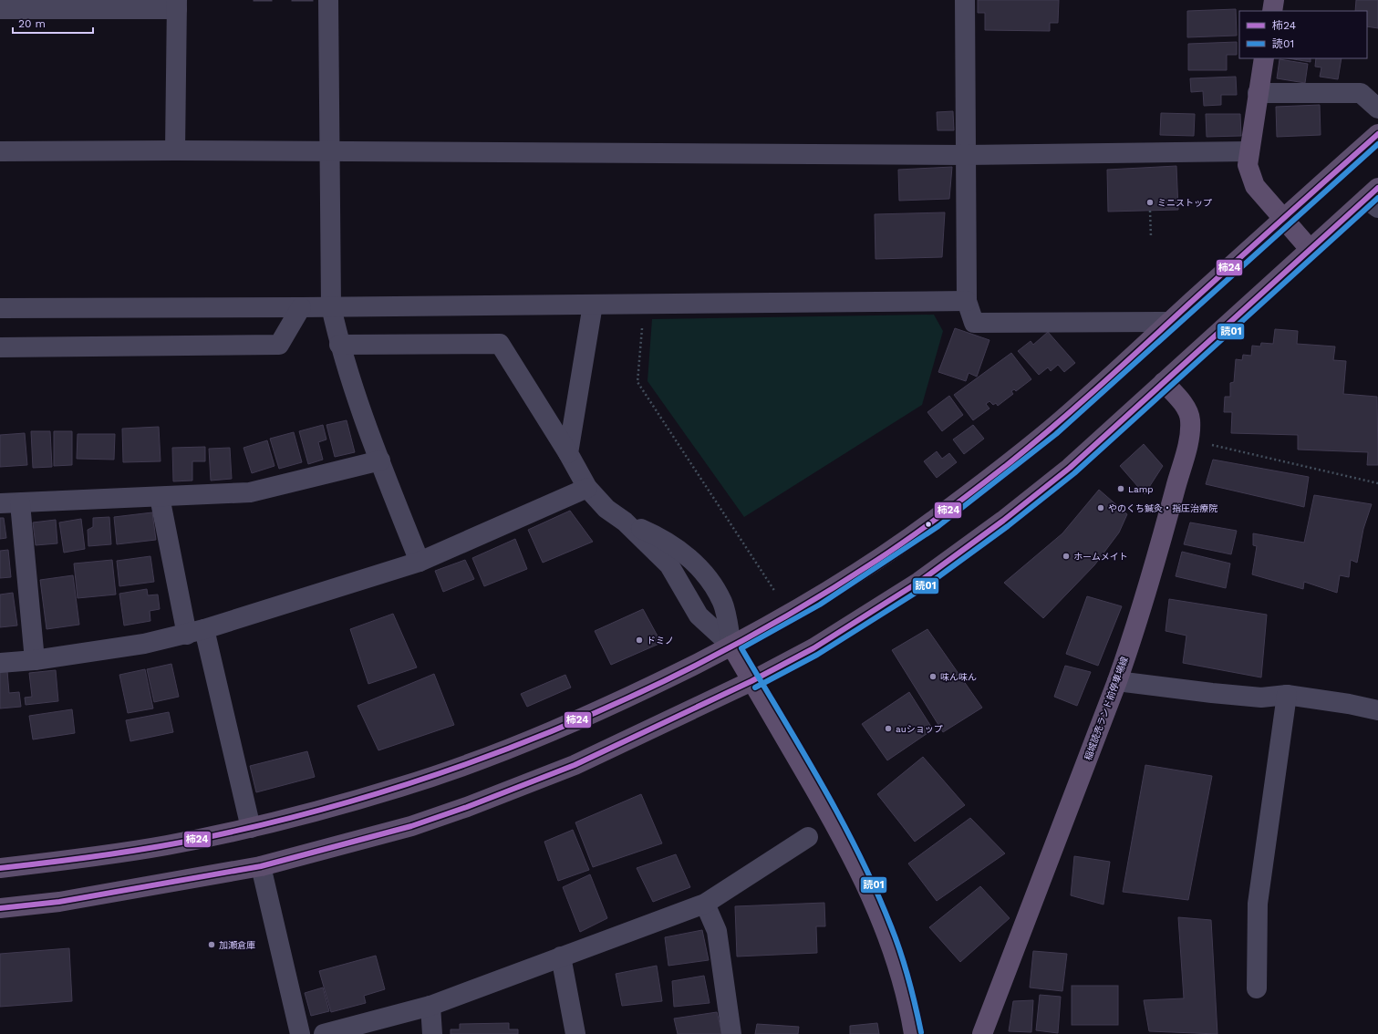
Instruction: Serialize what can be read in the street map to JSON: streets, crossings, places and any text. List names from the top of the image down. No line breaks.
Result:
{"streets":{"main road":["稲城読売ランド前停車場線"]},"places":["ミニストップ","Lamp","やのくち鍼灸・指圧治療院","ホームメイト","ドミノ","味ん味ん","auショップ","加瀬倉庫"],"lines":["transit line 柿24","transit line 読01"],"legend":["柿24","読01"],"scale_bar":"20 m"}
